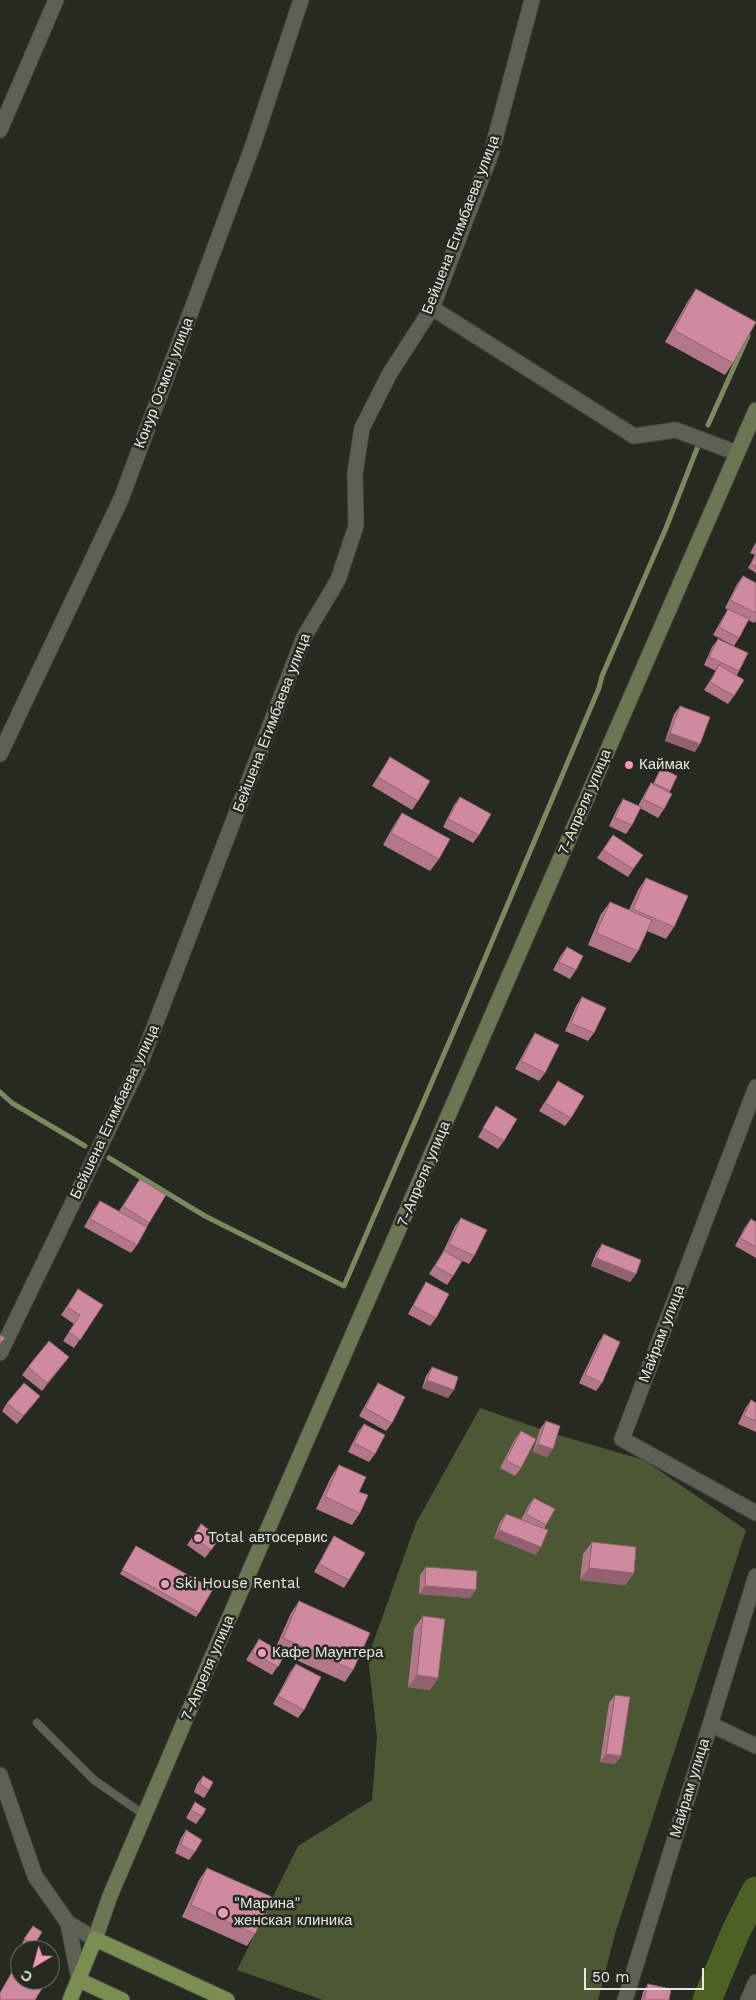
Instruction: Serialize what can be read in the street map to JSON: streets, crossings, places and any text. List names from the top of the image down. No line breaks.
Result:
{"streets":{"main road":["7-Апреля улица"],"street":["Бейшена Егимбаева улица","Конур Осмон улица","Майрам улица"]},"places":["Каймак","Total автосервис","Ski House Rental","Кафе Маунтера","\"Марина\" женская клиника"],"scale_bar":"50 m","north":"bottom left"}
